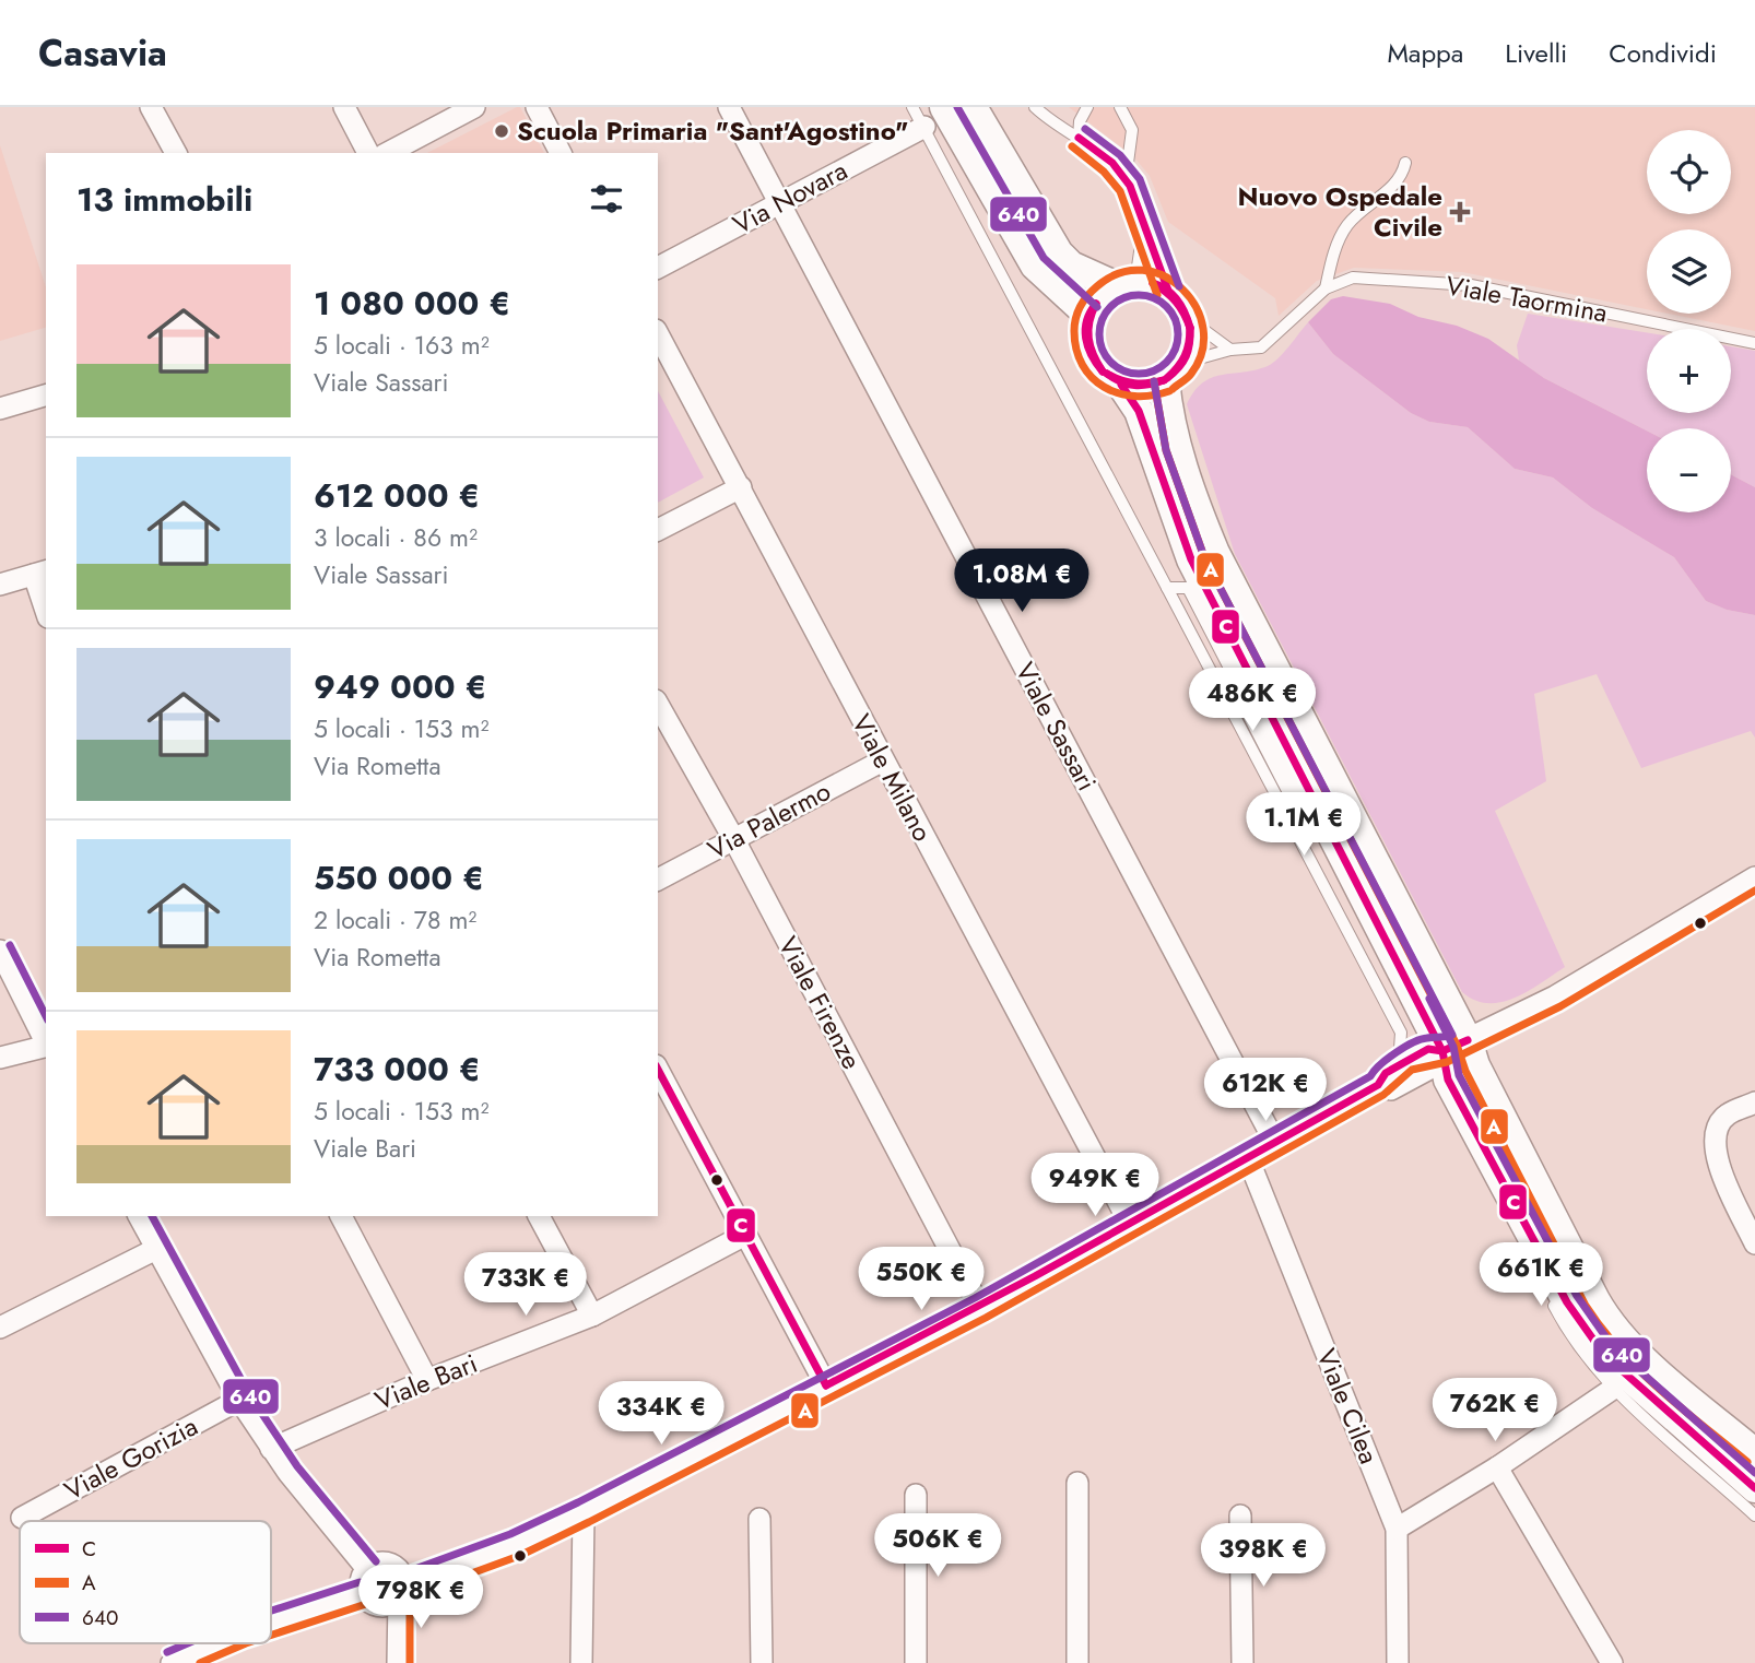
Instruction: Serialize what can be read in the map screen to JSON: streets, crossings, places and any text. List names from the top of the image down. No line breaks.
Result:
{"streets":{"street":["Via Novara","Viale Sassari","Viale Milano","Via Palermo","Viale Firenze","Viale Bari","Viale Cilea","Viale Gorizia"],"lane":["Viale Taormina"]},"crossings":[["Via Novara","Viale Sassari"],["Viale Milano","Via Palermo"],["Via Palermo","Viale Firenze"]],"places":{"other":["Scuola Primaria \"Sant'Agostino\""],"health":["Nuovo Ospedale Civile"]},"lines":["transit line 640","transit line C","transit line A"],"legend":["C","A","640"],"page":{"header":"Casavia","nav":["Mappa","Livelli","Condividi"],"map_buttons":["+","−"],"heading":"13 immobili","list":[{"name":"1 080 000 €","note":"5 locali · 163 m² · Viale Sassari"},{"name":"612 000 €","note":"3 locali · 86 m² · Viale Sassari"},{"name":"949 000 €","note":"5 locali · 153 m² · Via Rometta"},{"name":"550 000 €","note":"2 locali · 78 m² · Via Rometta"},{"name":"733 000 €","note":"5 locali · 153 m² · Viale Bari"}],"price":["1.08M €","486K €","1.1M €","612K €","949K €","661K €","550K €","733K €","762K €","334K €","506K €","398K €","798K €"]}}
